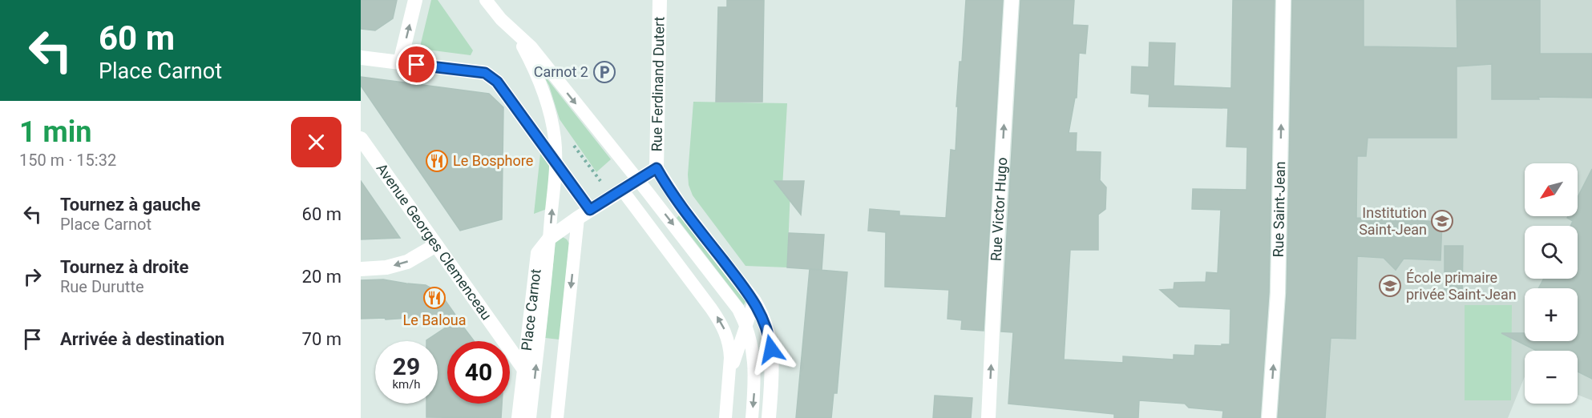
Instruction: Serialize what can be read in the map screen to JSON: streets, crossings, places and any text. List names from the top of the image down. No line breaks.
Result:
{"streets":{"street":["Rue Ferdinand Dutert","Rue Victor Hugo","Rue Saint-Jean","Avenue Georges Clemenceau","Place Carnot"]},"crossings":[["Rue Ferdinand Dutert","Place Carnot"],["Avenue Georges Clemenceau","Place Carnot"]],"one_way":["Rue Victor Hugo","Rue Saint-Jean"],"places":{"parking":["Carnot 2"],"restaurant":["Le Bosphore","Le Baloua"],"school or university":["Institution Saint-Jean","École primaire privée Saint-Jean"]},"north":"bottom left","page":{"turn":["60 m","Place Carnot"],"heading":["1 min","150 m · 15:32"],"map_buttons":["+","−"],"list":[{"name":"Tournez à gauche","note":"Place Carnot","value":"60 m"},{"name":"Tournez à droite","note":"Rue Durutte","value":"20 m"},{"name":"Arrivée à destination","value":"70 m"}],"speed":"29 km/h","limit":"40"}}
